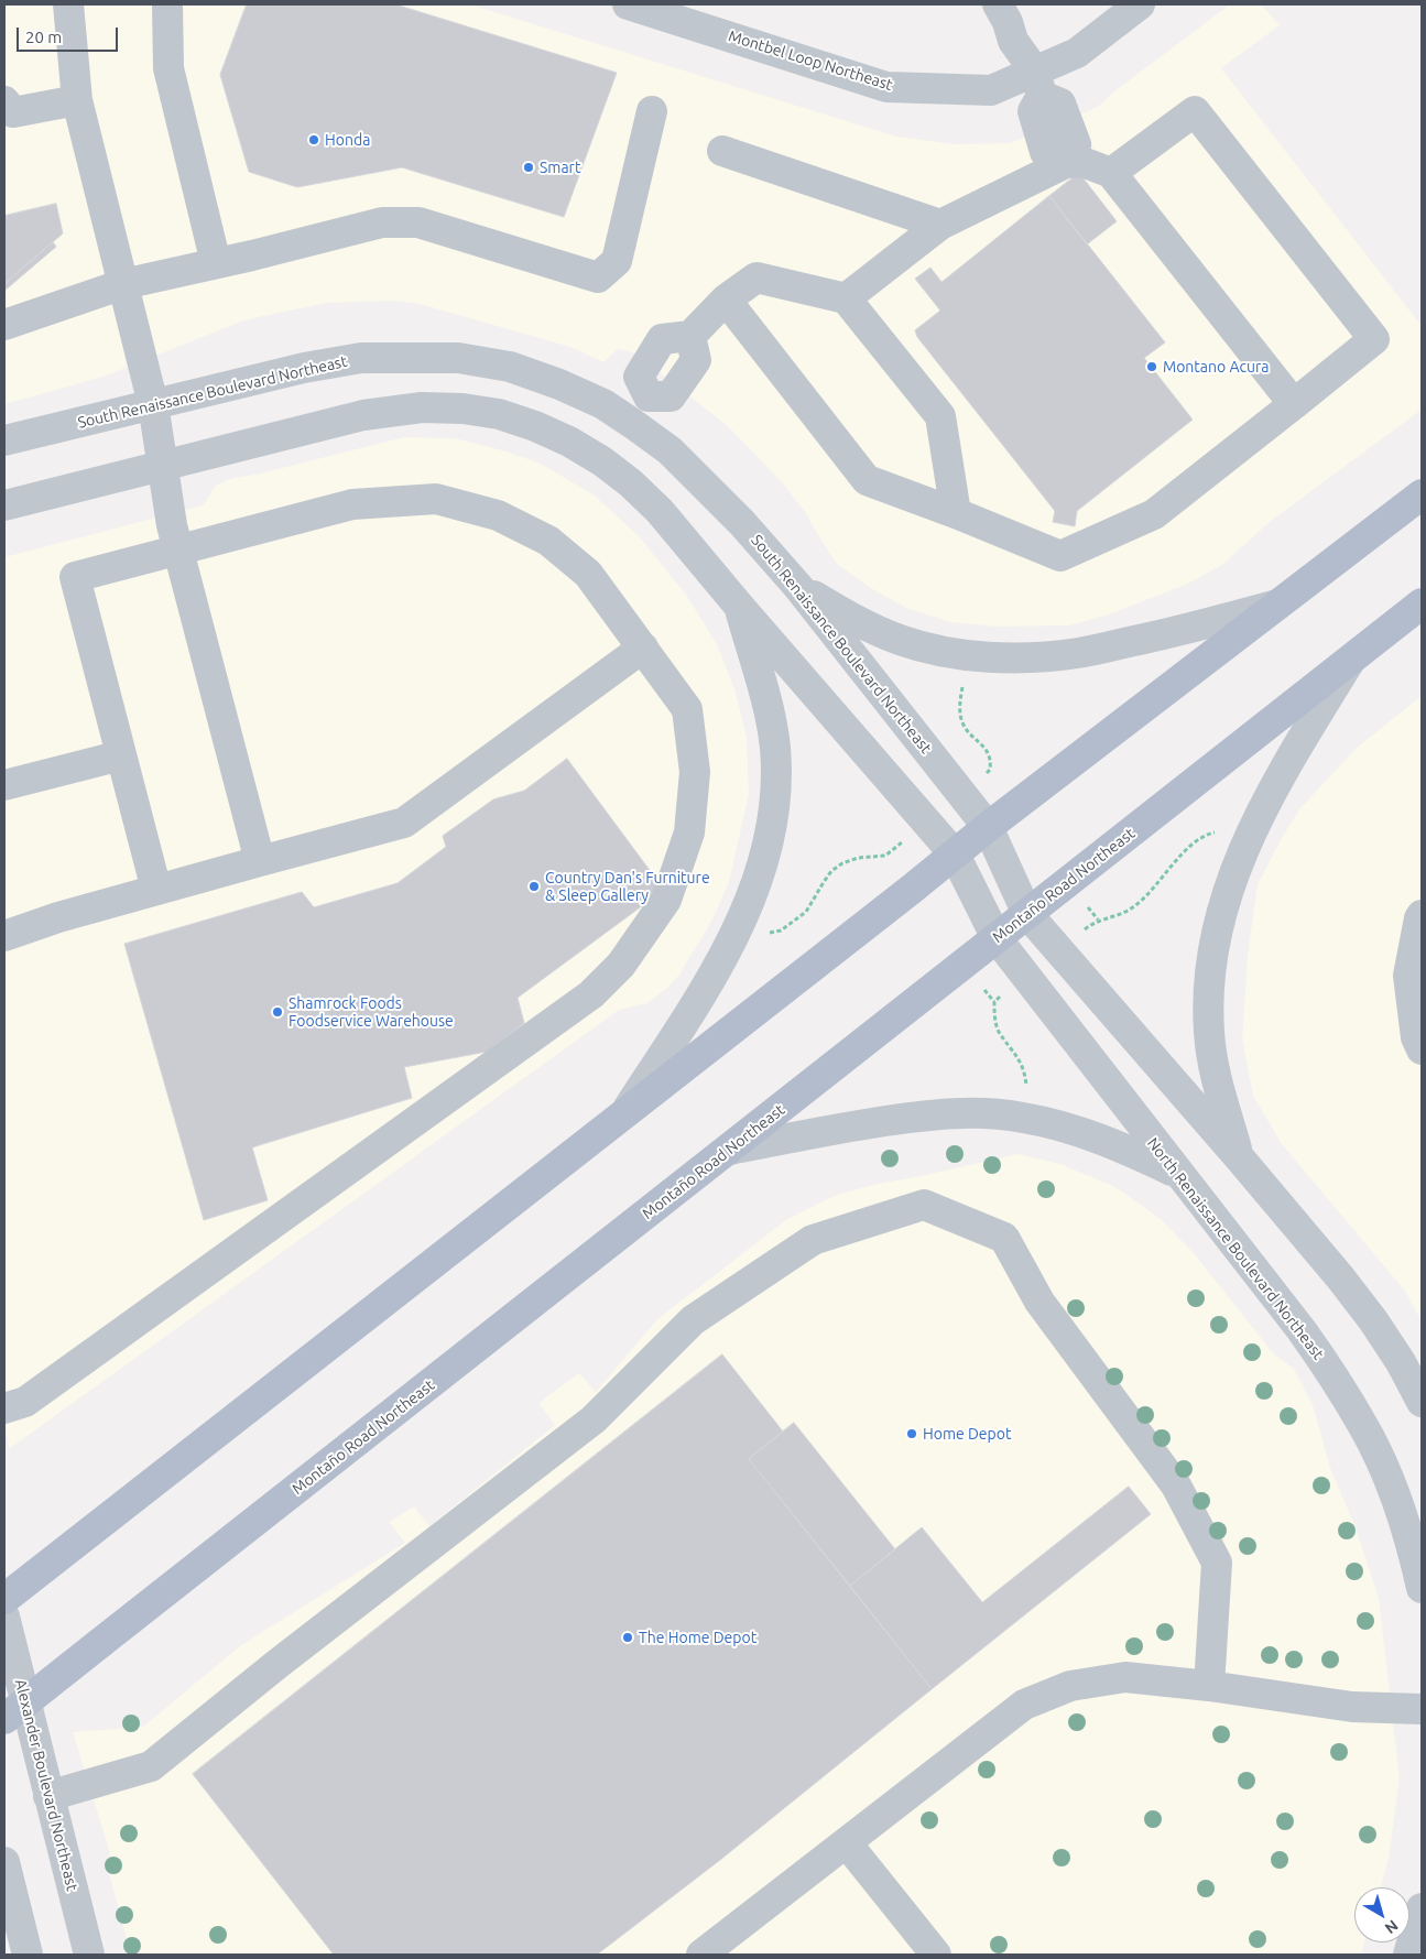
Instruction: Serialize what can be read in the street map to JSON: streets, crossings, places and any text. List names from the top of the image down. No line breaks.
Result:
{"streets":{"main road":["Montaño Road Northeast"],"street":["Montbel Loop Northeast","South Renaissance Boulevard Northeast","North Renaissance Boulevard Northeast","Alexander Boulevard Northeast"]},"crossings":[["South Renaissance Boulevard Northeast","Montaño Road Northeast"],["Montaño Road Northeast","North Renaissance Boulevard Northeast"]],"places":["Honda","Smart","Montano Acura","Country Dan's Furniture & Sleep Gallery","Shamrock Foods Foodservice Warehouse","Home Depot","The Home Depot"],"scale_bar":"20 m","north":"bottom right"}
